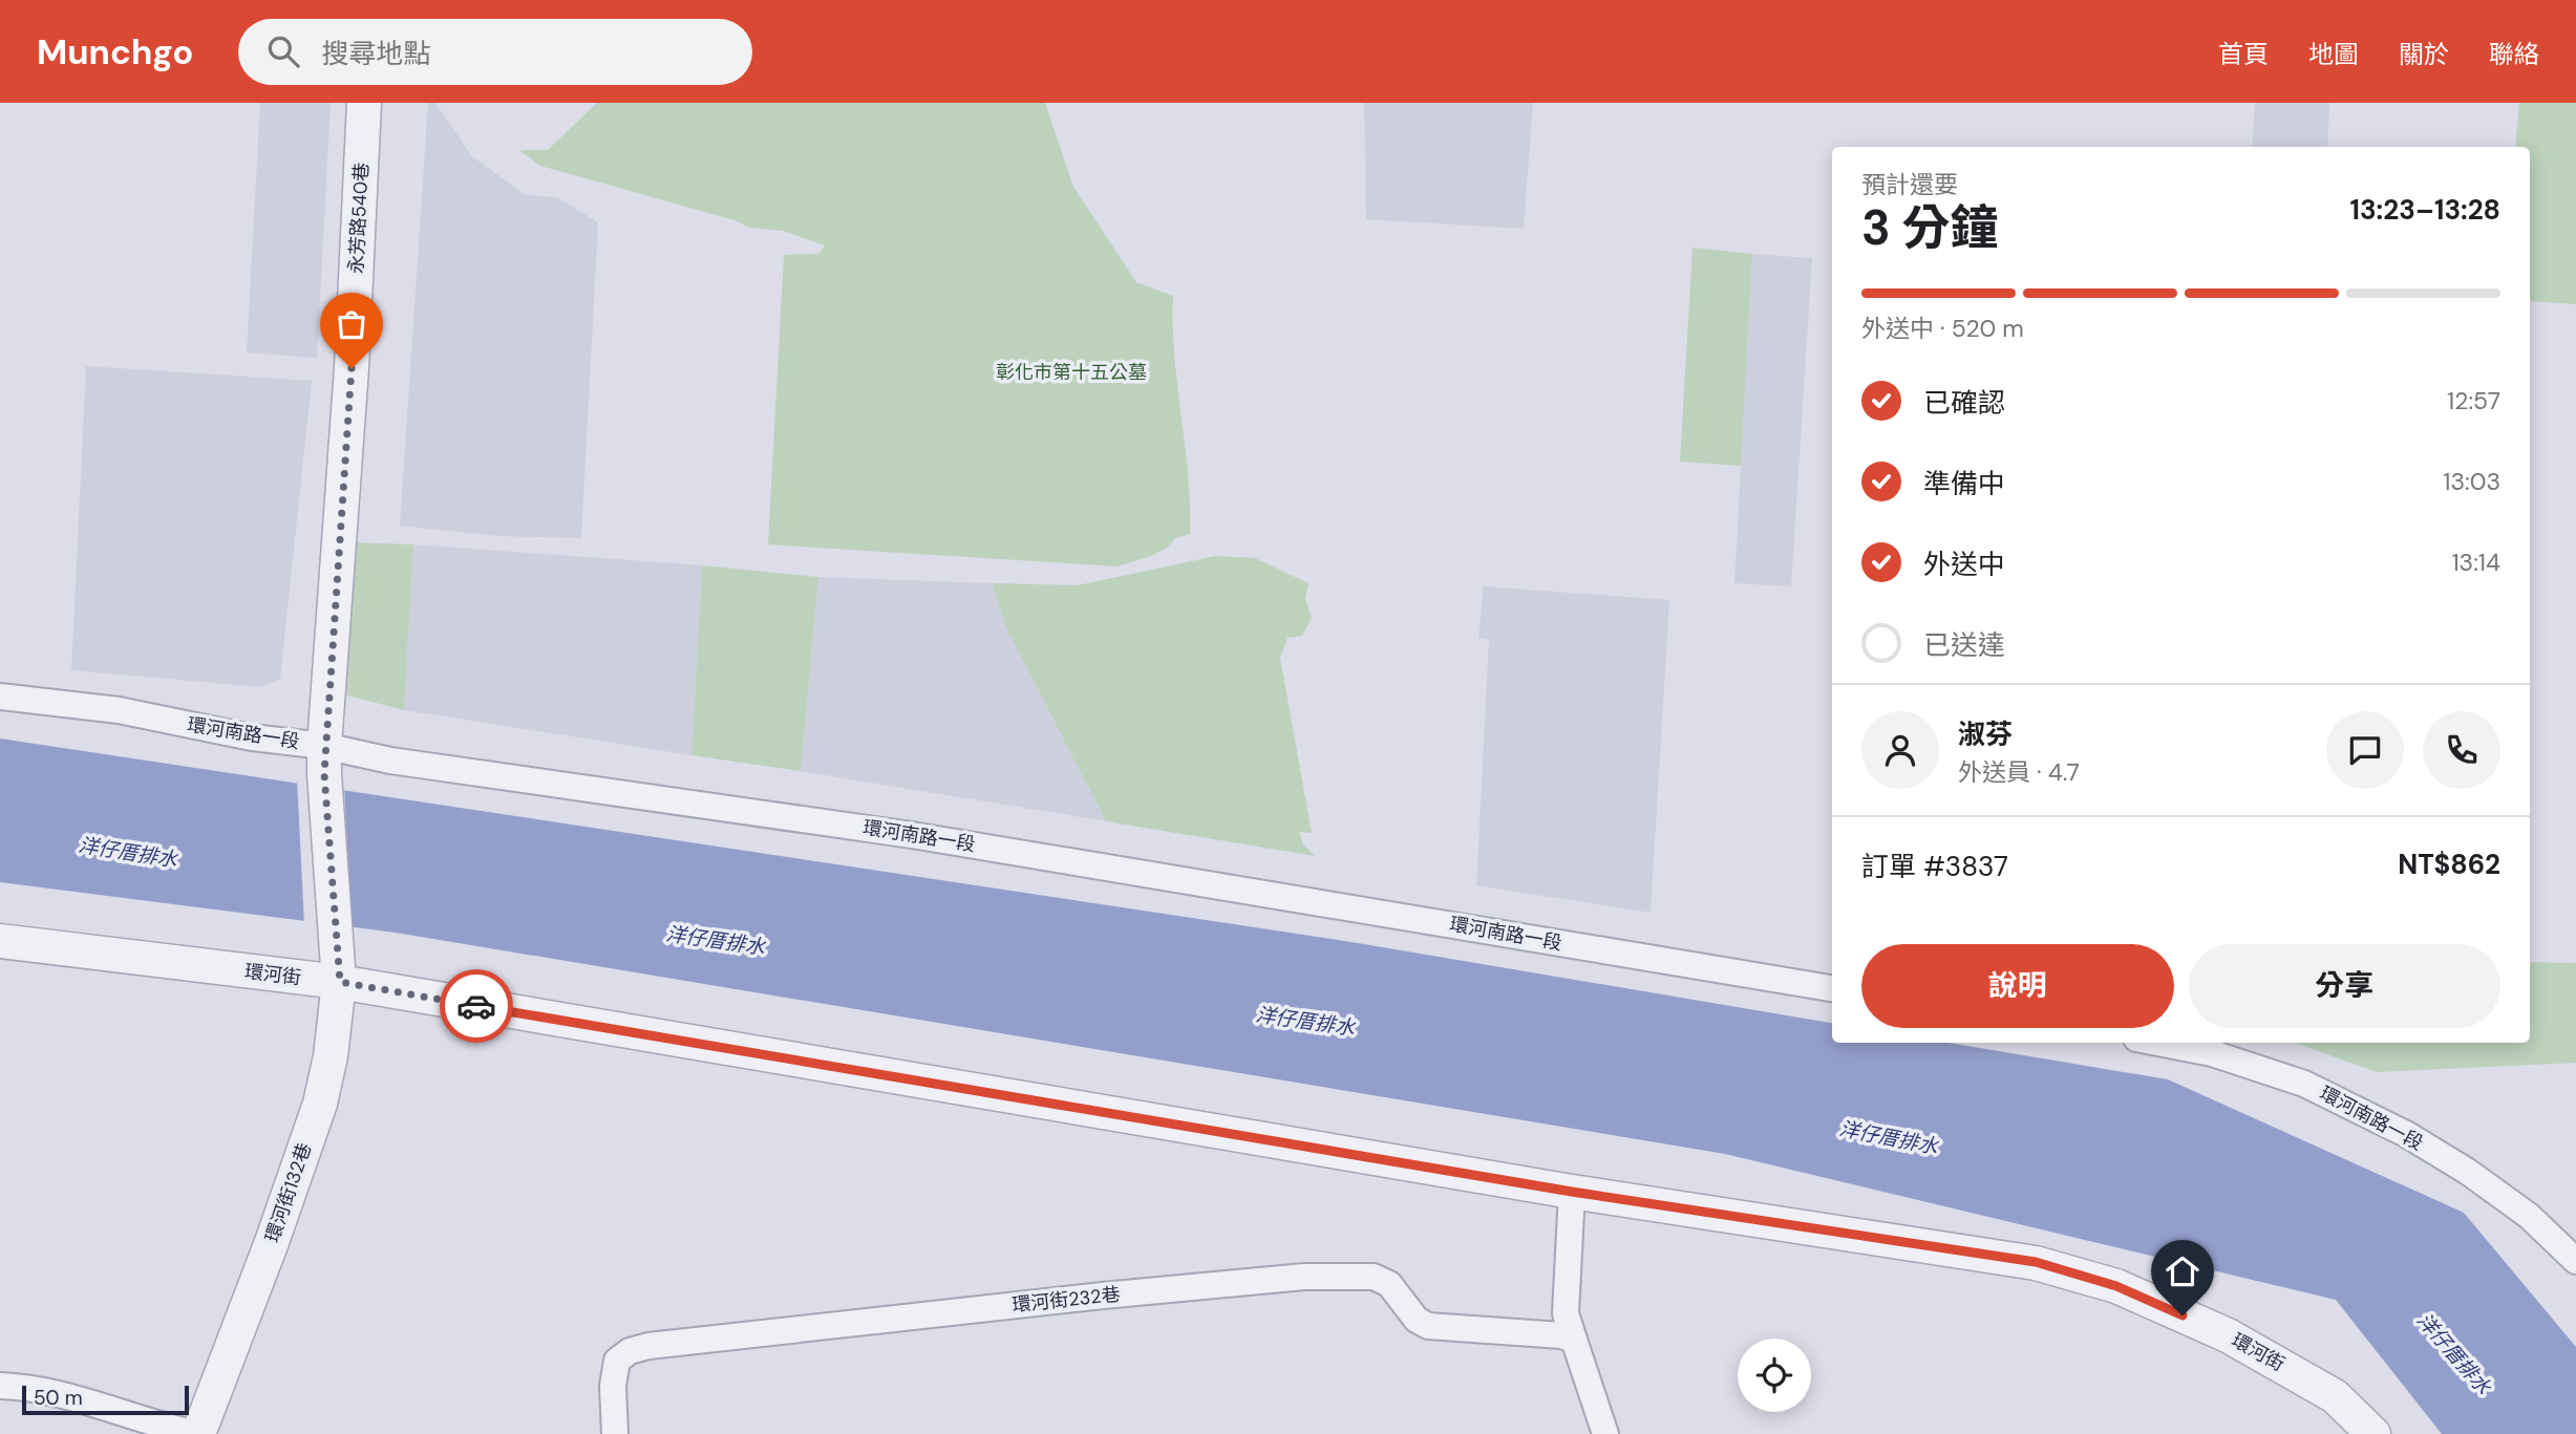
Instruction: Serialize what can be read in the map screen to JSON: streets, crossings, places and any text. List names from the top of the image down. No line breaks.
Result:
{"streets":{"street":["永芳路540巷","環河南路一段","環河街","環河街132巷","環河街232巷"]},"crossings":[["永芳路540巷","環河南路一段"],["永芳路540巷","環河街132巷"],["環河街","環河街132巷"]],"water":["洋仔厝排水"],"parks":["彰化市第十五公墓"],"scale_bar":"50 m","page":{"header":"Munchgo","search":"搜尋地點","nav":["首頁","地圖","關於","聯絡"],"heading":["3 分鐘","預計還要","13:23–13:28"],"panel":["淑芬","外送員 · 4.7","訂單 #3837","NT$862"],"bar":"外送中 · 520 m","list":[["已確認","12:57"],["準備中","13:03"],["外送中","13:14"],"已送達"],"buttons":["說明","分享"],"scale":"50 m"}}
